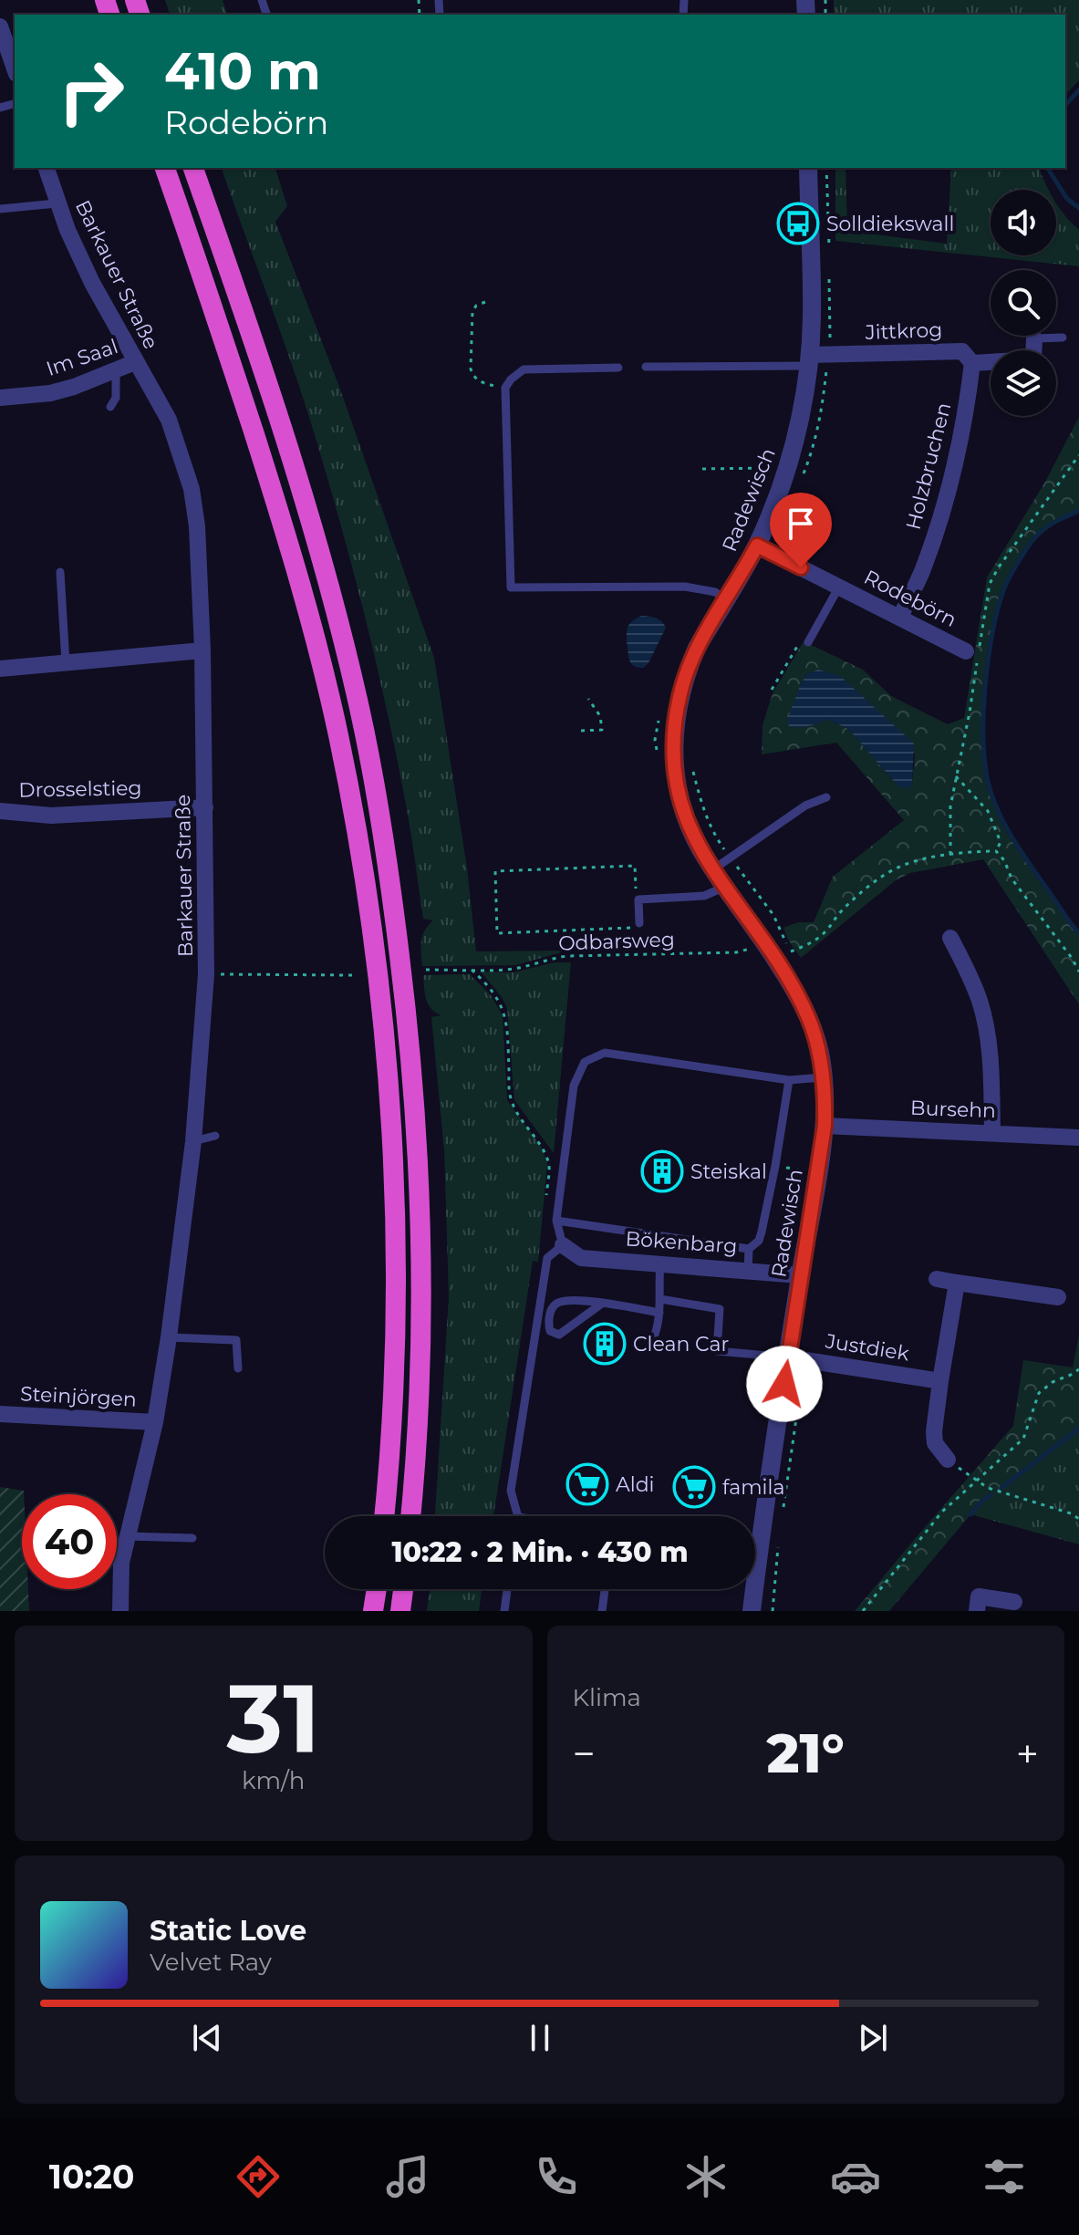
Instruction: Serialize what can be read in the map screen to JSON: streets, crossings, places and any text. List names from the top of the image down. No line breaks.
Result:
{"streets":{"street":["Barkauer Straße","Jittkrog","Im Saal","Holzbruchen","Radewisch","Rodebörn","Drosselstieg","Bursehn","Bökenbarg","Justdiek","Steinjörgen"],"path":["Odbarsweg"]},"crossings":[["Barkauer Straße","Im Saal"],["Barkauer Straße","Drosselstieg"],["Barkauer Straße","Steinjörgen"],["Jittkrog","Holzbruchen"],["Jittkrog","Radewisch"],["Holzbruchen","Rodebörn"],["Radewisch","Rodebörn"],["Radewisch","Odbarsweg"],["Radewisch","Bursehn"],["Radewisch","Bökenbarg"],["Radewisch","Justdiek"]],"places":{"bus stop":["Solldiekswall"],"building":["Steiskal","Clean Car"],"supermarket":["Aldi","famila"]},"page":{"turn":["410 m","Rodebörn"],"limit":"40","trip":"10:22 · 2 Min. · 430 m","tile":[["31","km/h"],"Klima"],"heat":["−","21°","+"],"song":["Static Love","Velvet Ray"],"tabs":"10:20"}}
